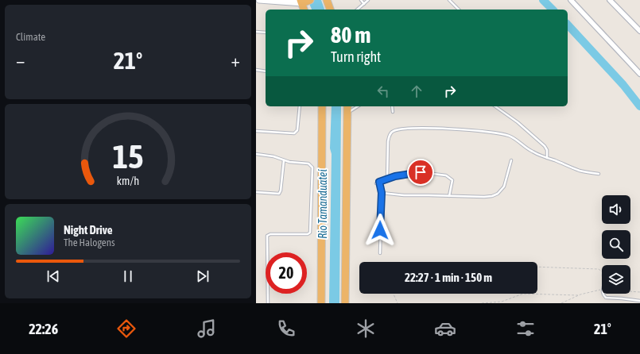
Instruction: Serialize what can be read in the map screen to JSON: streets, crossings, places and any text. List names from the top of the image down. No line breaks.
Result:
{"water":["Rio Tamanduateí"],"page":{"tile":"Climate","turn":["80 m","Turn right"],"heat":["−","21°","+"],"song":["Night Drive","The Halogens"],"limit":"20","trip":"22:27 · 1 min · 150 m","tabs":["22:26","21°"],"gauge":["15","km/h"]}}
